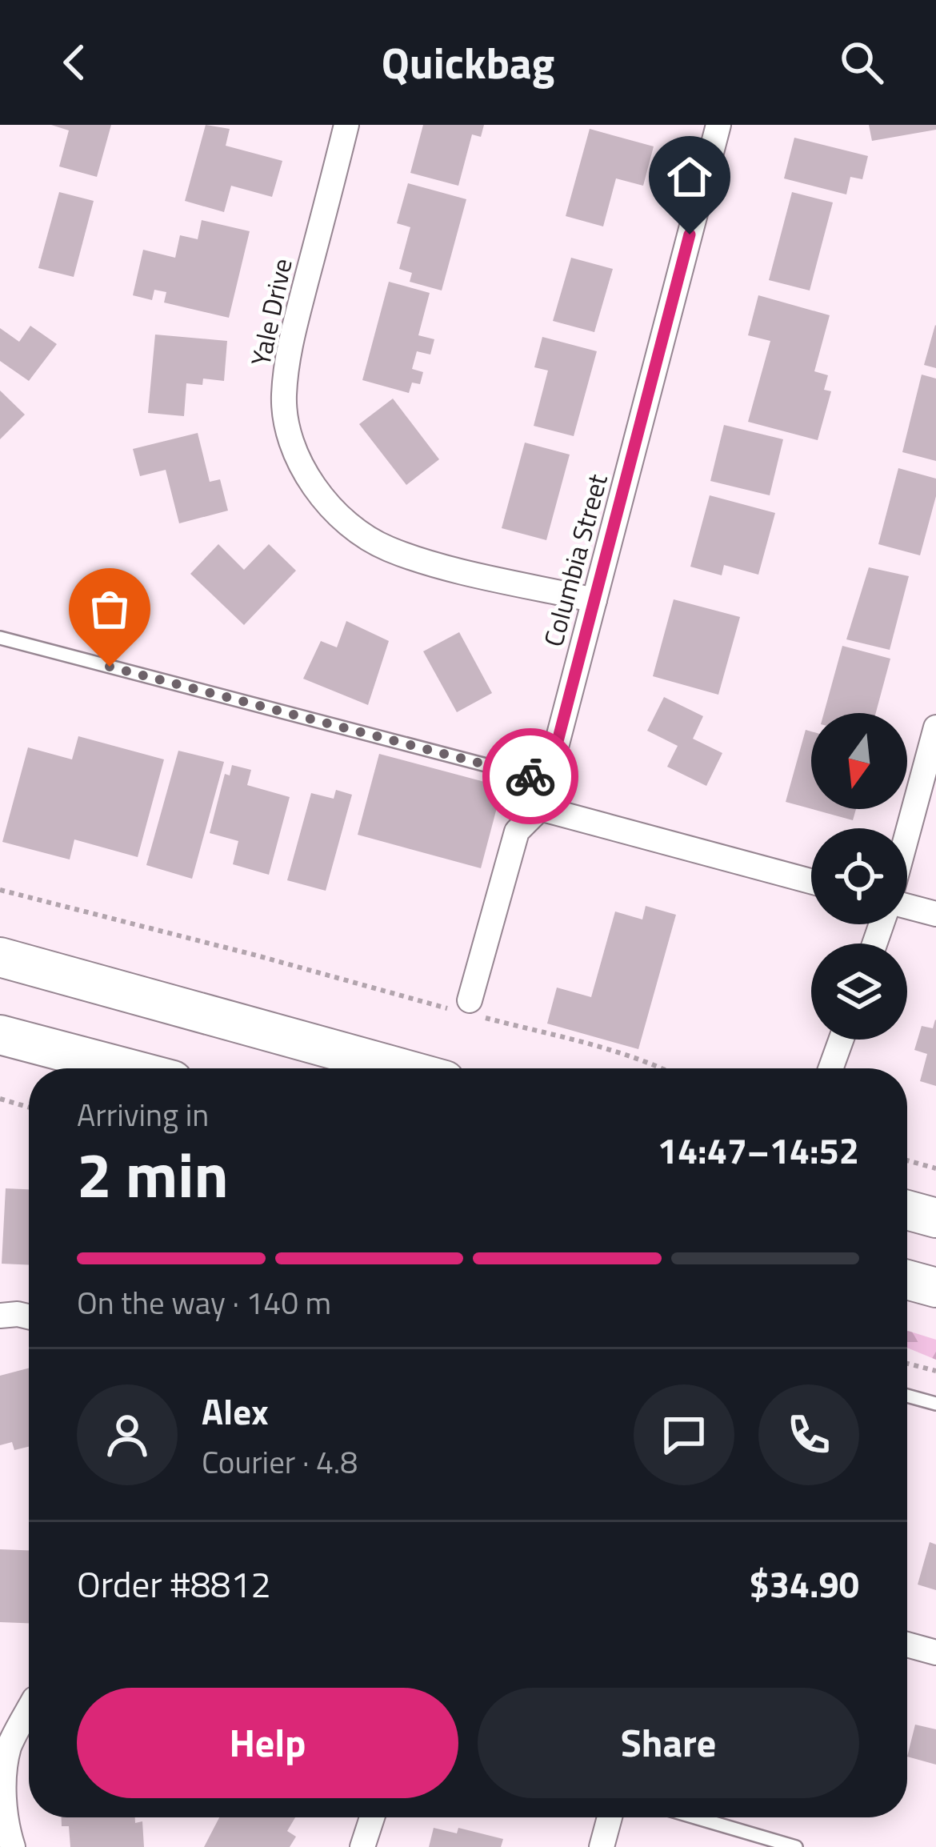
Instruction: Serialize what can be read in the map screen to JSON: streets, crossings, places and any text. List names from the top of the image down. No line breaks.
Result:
{"streets":{"street":["Yale Drive","Columbia Street"]},"crossings":[["Yale Drive","Columbia Street"]],"north":"bottom","page":{"header":"Quickbag","heading":["2 min","Arriving in","14:47–14:52"],"panel":["Alex","Courier · 4.8","Order #8812","$34.90"],"bar":"On the way · 140 m","buttons":["Help","Share"]}}
